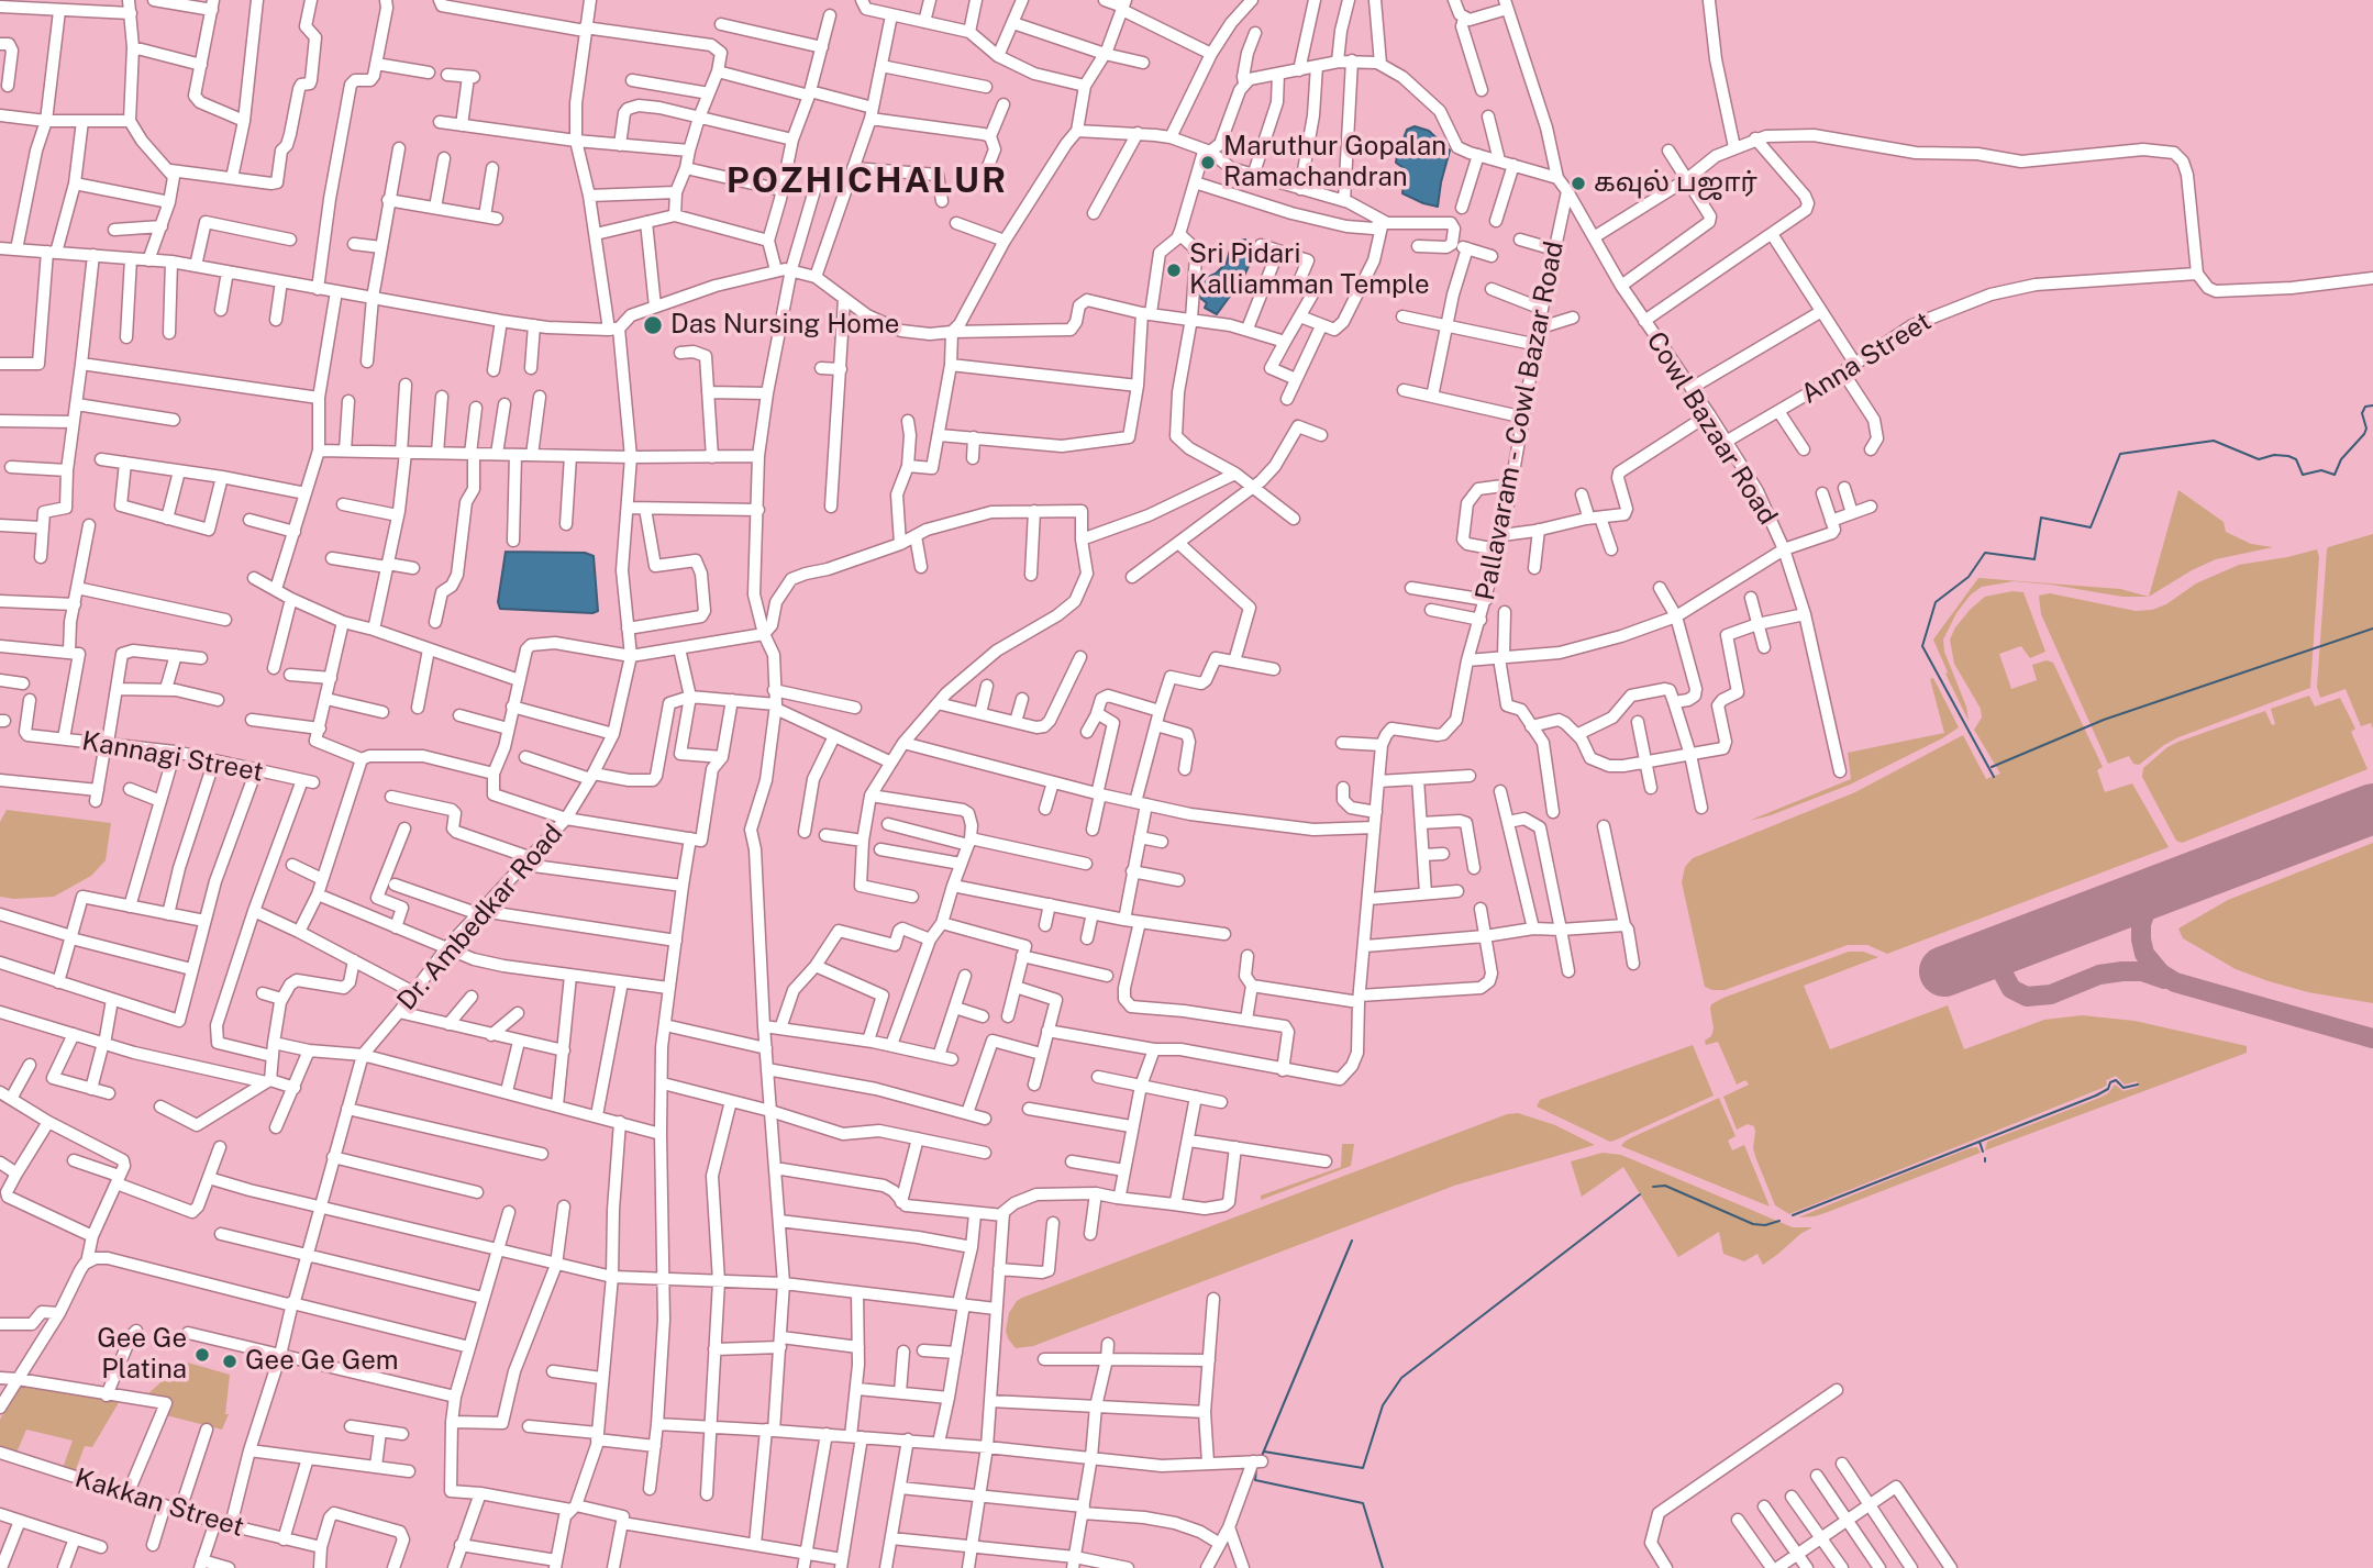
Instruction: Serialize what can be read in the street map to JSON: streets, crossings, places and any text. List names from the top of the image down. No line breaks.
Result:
{"streets":{"street":["Anna Street","Pallavaram - Cowl Bazar Road","Cowl Bazaar Road","Kannagi Street","Dr. Ambedkar Road","Kakkan Street"]},"crossings":[["Anna Street","Cowl Bazaar Road"],["Pallavaram - Cowl Bazar Road","Cowl Bazaar Road"],["Dr. Ambedkar Road","Kakkan Street"]],"districts":["POZHICHALUR"],"places":["Maruthur Gopalan Ramachandran","கவுல் பஜார்","Sri Pidari Kalliamman Temple","Das Nursing Home","Gee Ge Platina","Gee Ge Gem"]}
